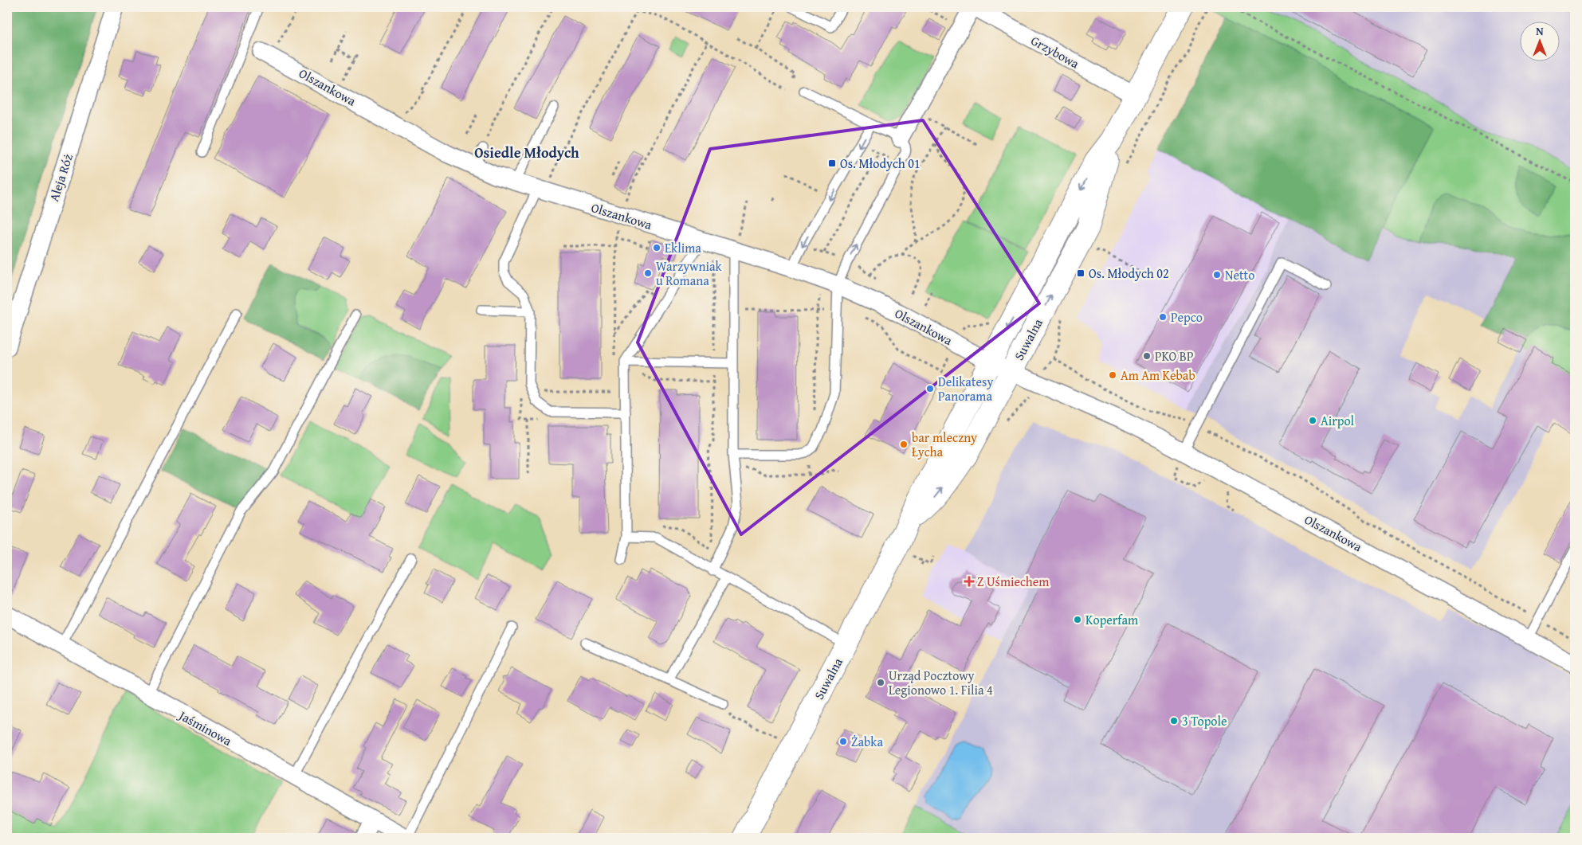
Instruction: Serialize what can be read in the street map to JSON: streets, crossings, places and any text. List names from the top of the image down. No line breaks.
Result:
{"streets":{"street":["Grzybowa","Olszankowa","Aleja Róż","Suwalna","Jaśminowa"]},"crossings":[["Grzybowa","Suwalna"],["Olszankowa","Suwalna"]],"districts":["Osiedle Młodych"],"places":{"transit":["Os. Młodych 01","Os. Młodych 02"],"other":["Eklima","Warzywniak u Romana","Netto","Pepco","PKO BP","Am Am Kebab","Delikatesy Panorama","Airpol","bar mleczny Łycha","Koperfam","Urząd Pocztowy Legionowo 1. Filia 4","3 Topole","Żabka"],"health":["Z Uśmiechem"]},"north":"top"}
